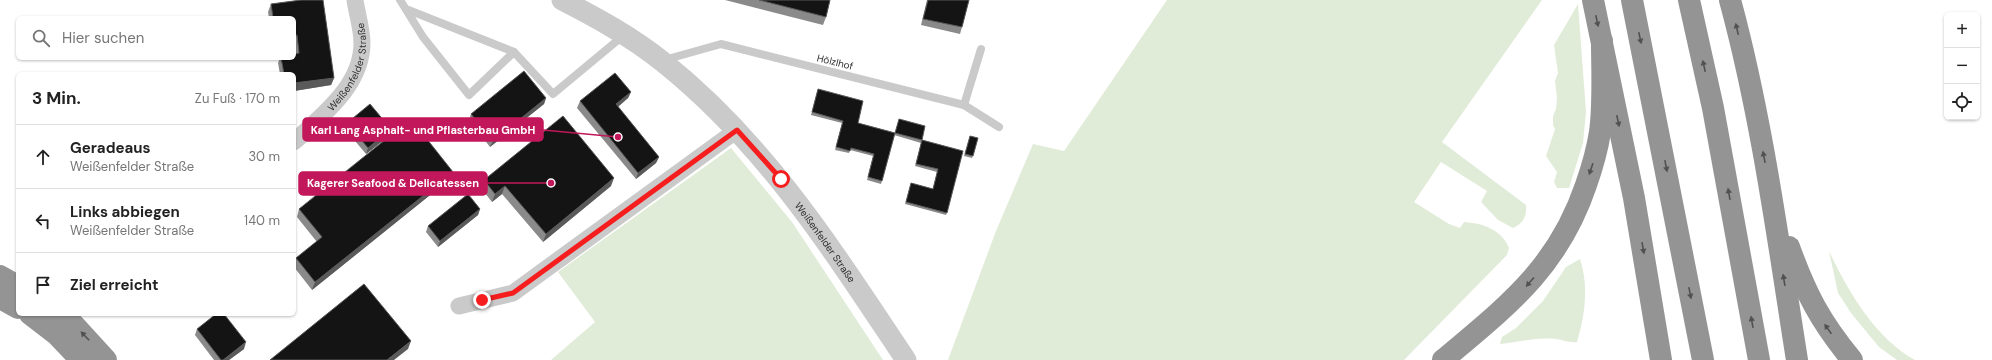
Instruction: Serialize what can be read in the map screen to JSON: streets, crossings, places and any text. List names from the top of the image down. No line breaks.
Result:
{"streets":{"street":["Weißenfelder Straße"],"lane":["Hölzlhof"]},"crossings":[["Hölzlhof","Weißenfelder Straße"]],"places":["Karl Lang Asphalt- und Pflasterbau GmbH","Kagerer Seafood & Delicatessen"],"page":{"map_buttons":["+","−"],"search":"Hier suchen","heading":["3 Min.","Zu Fuß · 170 m"],"list":[["Geradeaus","Weißenfelder Straße","30 m"],["Links abbiegen","Weißenfelder Straße","140 m"],"Ziel erreicht"]}}
